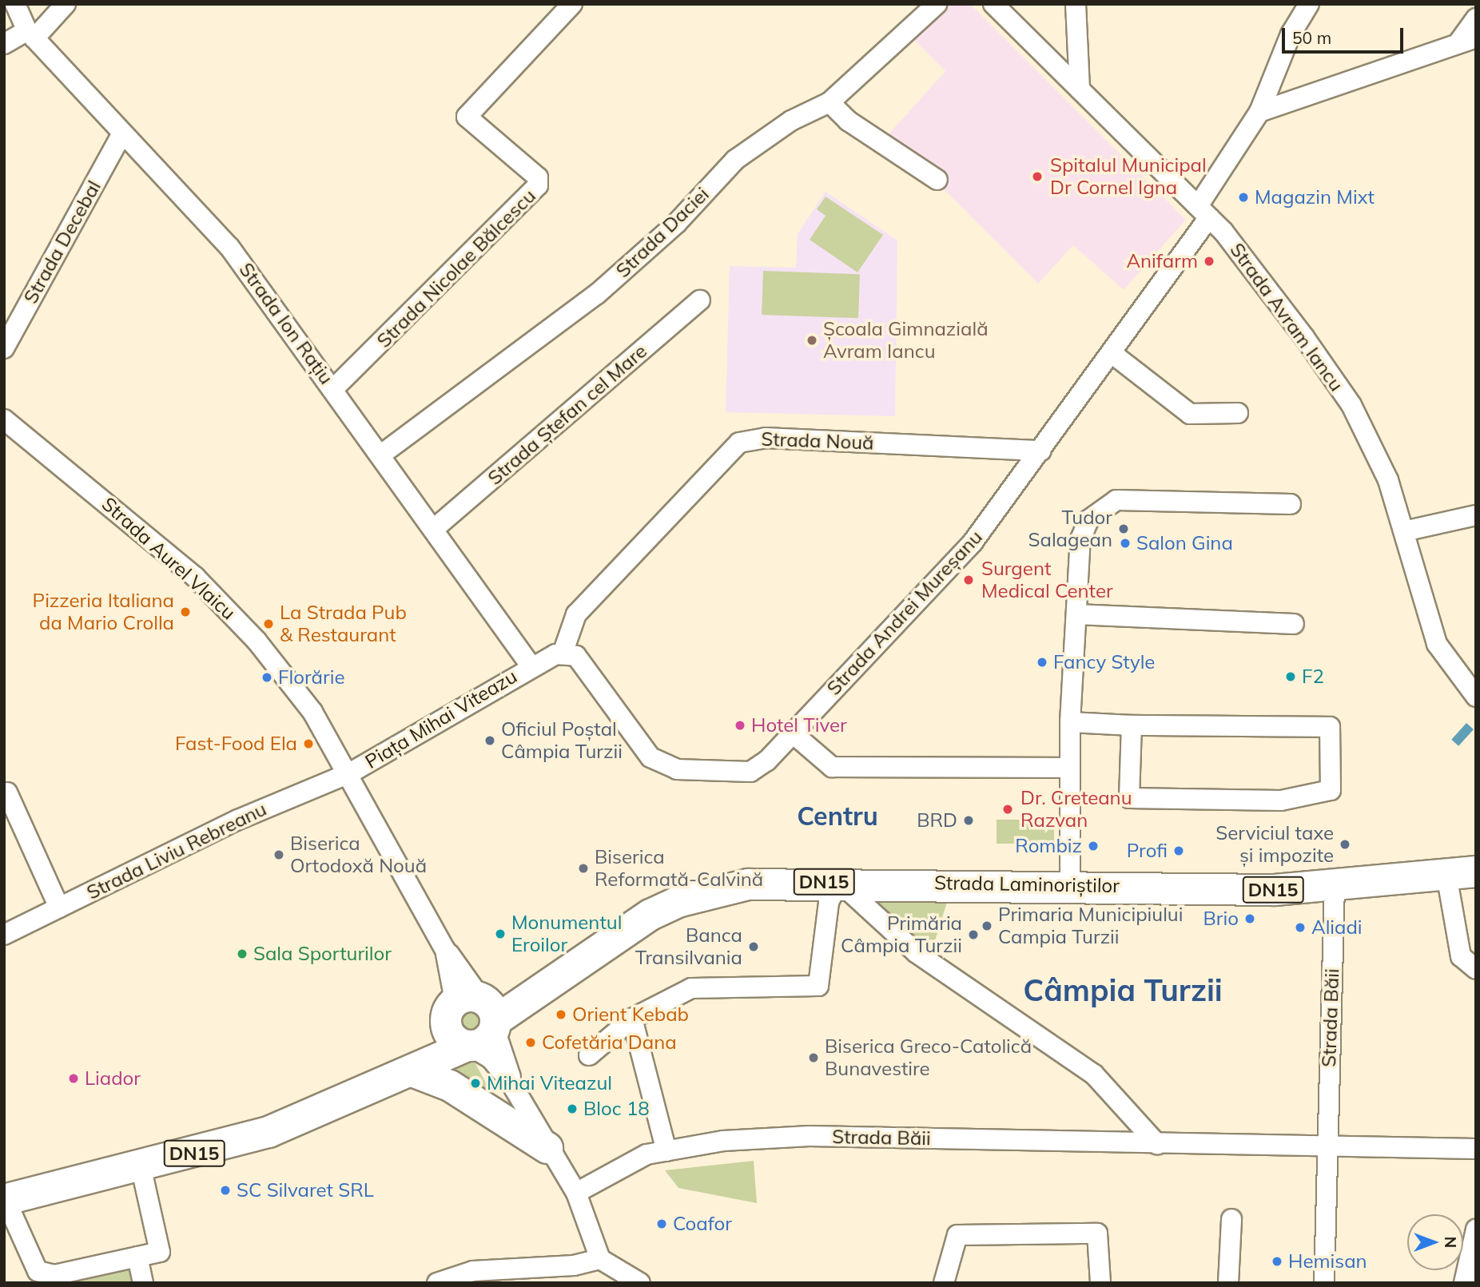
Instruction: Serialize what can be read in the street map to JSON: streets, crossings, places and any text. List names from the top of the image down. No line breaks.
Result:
{"streets":{"main road":["DN15","Strada Laminoriștilor"],"street":["Strada Daciei","Strada Decebal","Strada Nicolae Bălcescu","Strada Avram Iancu","Strada Ion Rațiu","Strada Ștefan cel Mare","Strada Nouă","Strada Aurel Vlaicu","Strada Andrei Mureșanu","Piața Mihai Viteazu","Strada Liviu Rebreanu","Strada Băii"]},"crossings":[["Strada Daciei","Strada Ion Rațiu"],["Strada Decebal","Strada Ion Rațiu"],["Strada Nicolae Bălcescu","Strada Ion Rațiu"],["Strada Avram Iancu","Strada Andrei Mureșanu"],["Strada Ion Rațiu","Strada Ștefan cel Mare"],["Strada Ion Rațiu","Piața Mihai Viteazu"],["Strada Nouă","Strada Andrei Mureșanu"],["Strada Aurel Vlaicu","Piața Mihai Viteazu"],["Strada Aurel Vlaicu","Strada Liviu Rebreanu"],["Piața Mihai Viteazu","Strada Liviu Rebreanu"],["DN15","Strada Laminoriștilor"],["Strada Laminoriștilor","Strada Băii"]],"districts":["Centru","Câmpia Turzii"],"places":["Spitalul Municipal Dr Cornel Igna","Magazin Mixt","Anifarm","Școala Gimnazială Avram Iancu","Tudor Salagean","Salon Gina","Surgent Medical Center","Pizzeria Italiana da Mario Crolla","La Strada Pub & Restaurant","Fancy Style","F2","Florărie","Hotel Tiver","Oficiul Poștal Câmpia Turzii","Fast-Food Ela","Dr. Creteanu Razvan","BRD","Serviciul taxe și impozite","Rombiz","Profi","Biserica Ortodoxă Nouă","Biserica Reformată-Calvină","Brio","Primaria Municipiului Campia Turzii","Aliadi","Monumentul Eroilor","Primăria Câmpia Turzii","Banca Transilvania","Sala Sporturilor","Orient Kebab","Cofetăria Dana","Biserica Greco-Catolică Bunavestire","Liador","Mihai Viteazul","Bloc 18","SC Silvaret SRL","Coafor","Hemisan"],"scale_bar":"50 m","north":"right"}
